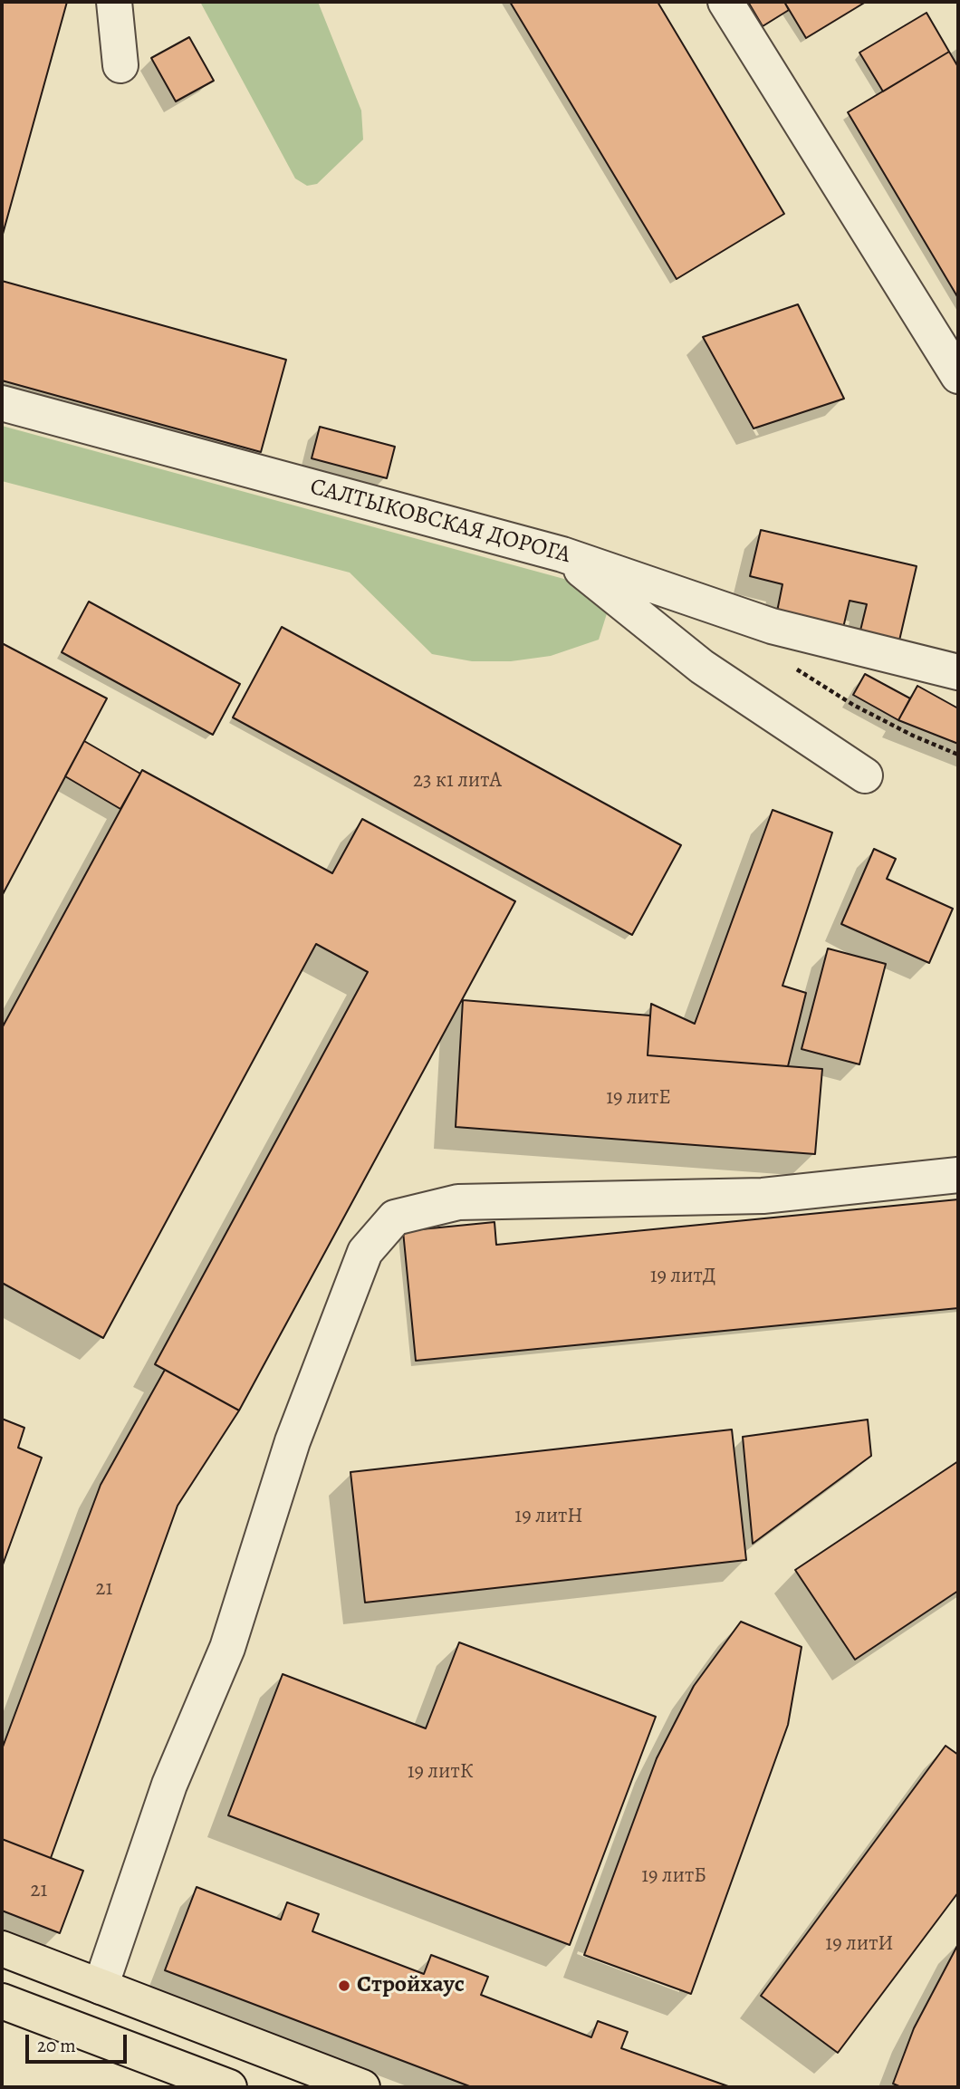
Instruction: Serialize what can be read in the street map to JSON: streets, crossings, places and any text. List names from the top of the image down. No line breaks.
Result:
{"streets":{"street":["САЛТЫКОВСКАЯ ДОРОГА"]},"places":["Стройхаус"],"house_numbers":["23 к1 литА","19 литЕ","19 литД","19 литН","21","19 литК","19 литБ","21","19 литИ"],"scale_bar":"20 m"}
